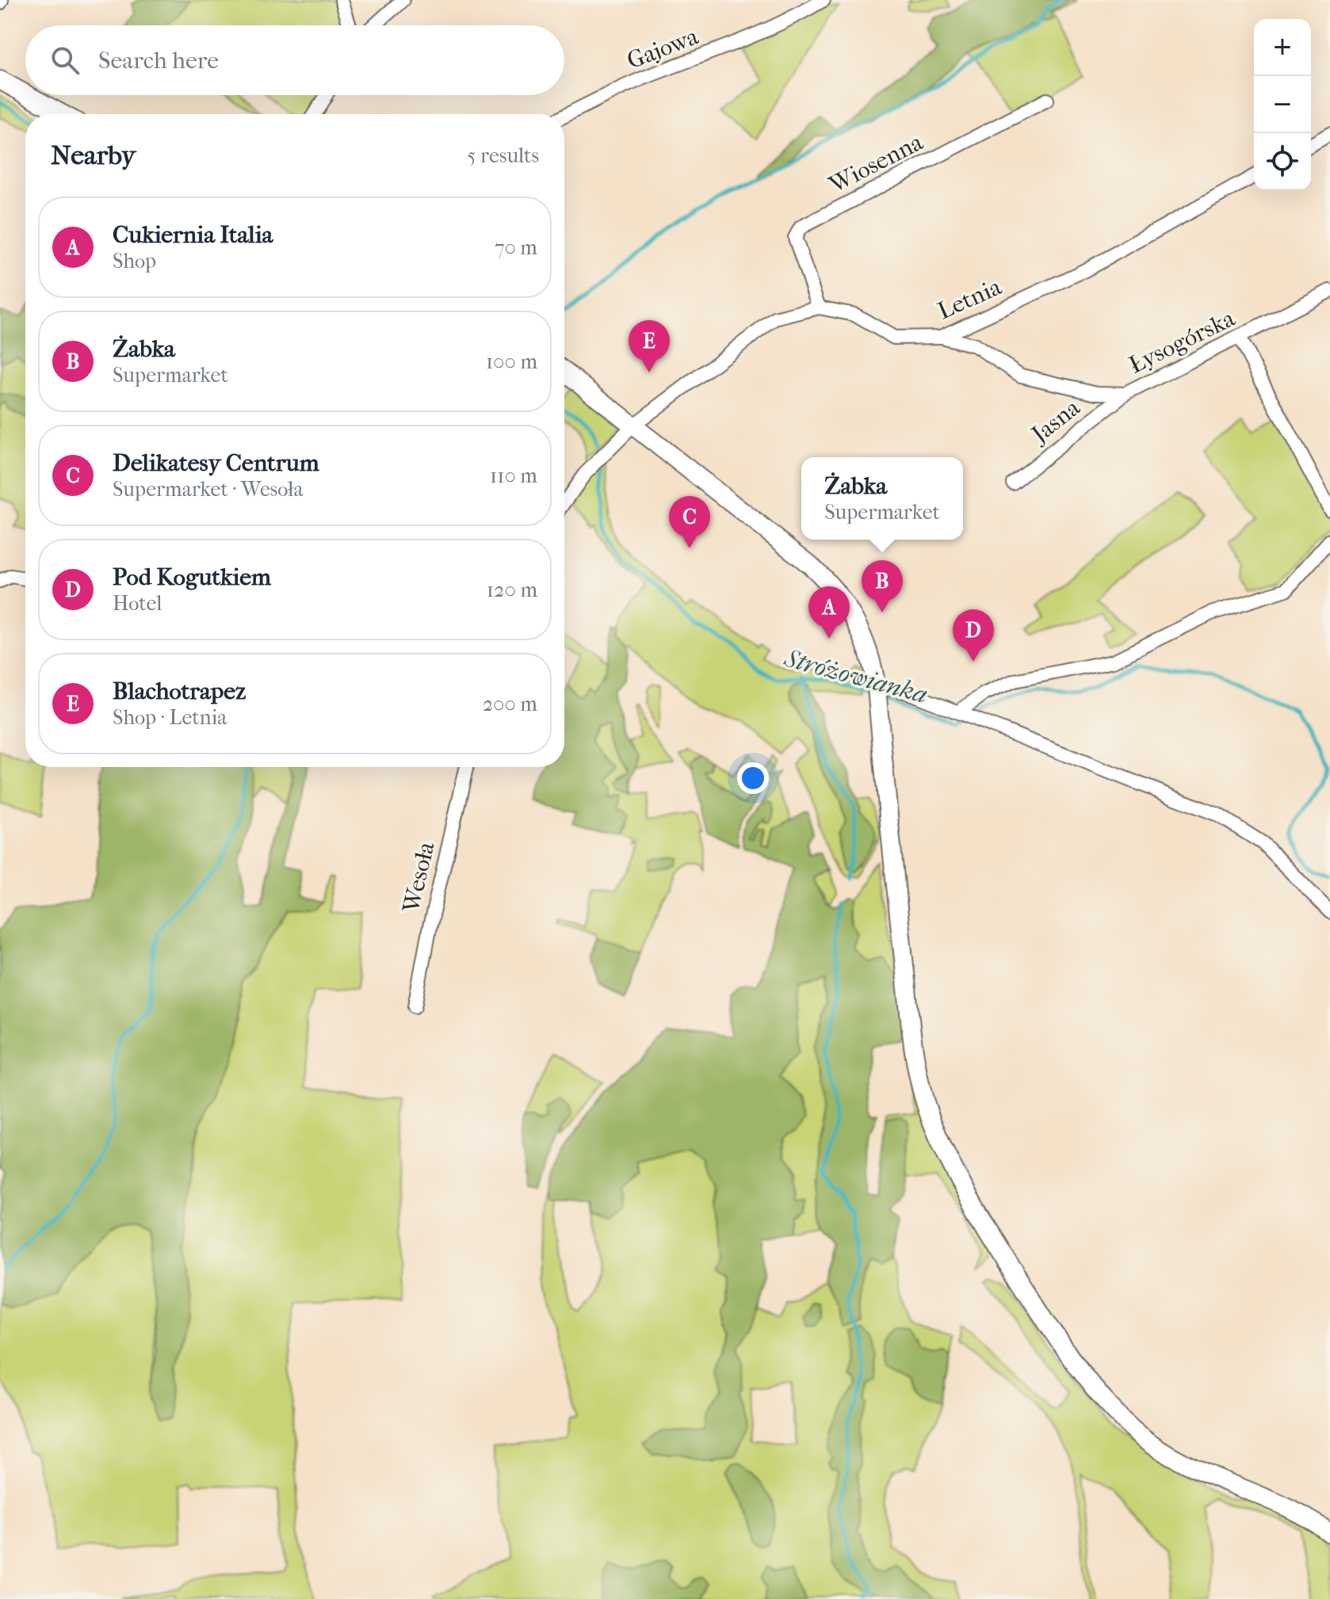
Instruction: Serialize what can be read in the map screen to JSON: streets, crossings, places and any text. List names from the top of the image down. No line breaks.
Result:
{"streets":{"street":["Gajowa","Wiosenna","Letnia","Łysogórska","Jasna","Wesoła"]},"crossings":[["Wiosenna","Letnia"],["Letnia","Łysogórska"],["Łysogórska","Jasna"]],"water":["Stróżowianka"],"page":{"map_buttons":["+","−"],"search":"Search here","heading":["Nearby","5 results"],"list":[{"mark":"A","name":"Cukiernia Italia","note":"Shop","value":"70 m"},{"mark":"B","name":"Żabka","note":"Supermarket","value":"100 m"},{"mark":"C","name":"Delikatesy Centrum","note":"Supermarket · Wesoła","value":"110 m"},{"mark":"D","name":"Pod Kogutkiem","note":"Hotel","value":"120 m"},{"mark":"E","name":"Blachotrapez","note":"Shop · Letnia","value":"200 m"}],"pins":["E","C","B","A","D"],"popup":["Żabka","Supermarket"]}}
